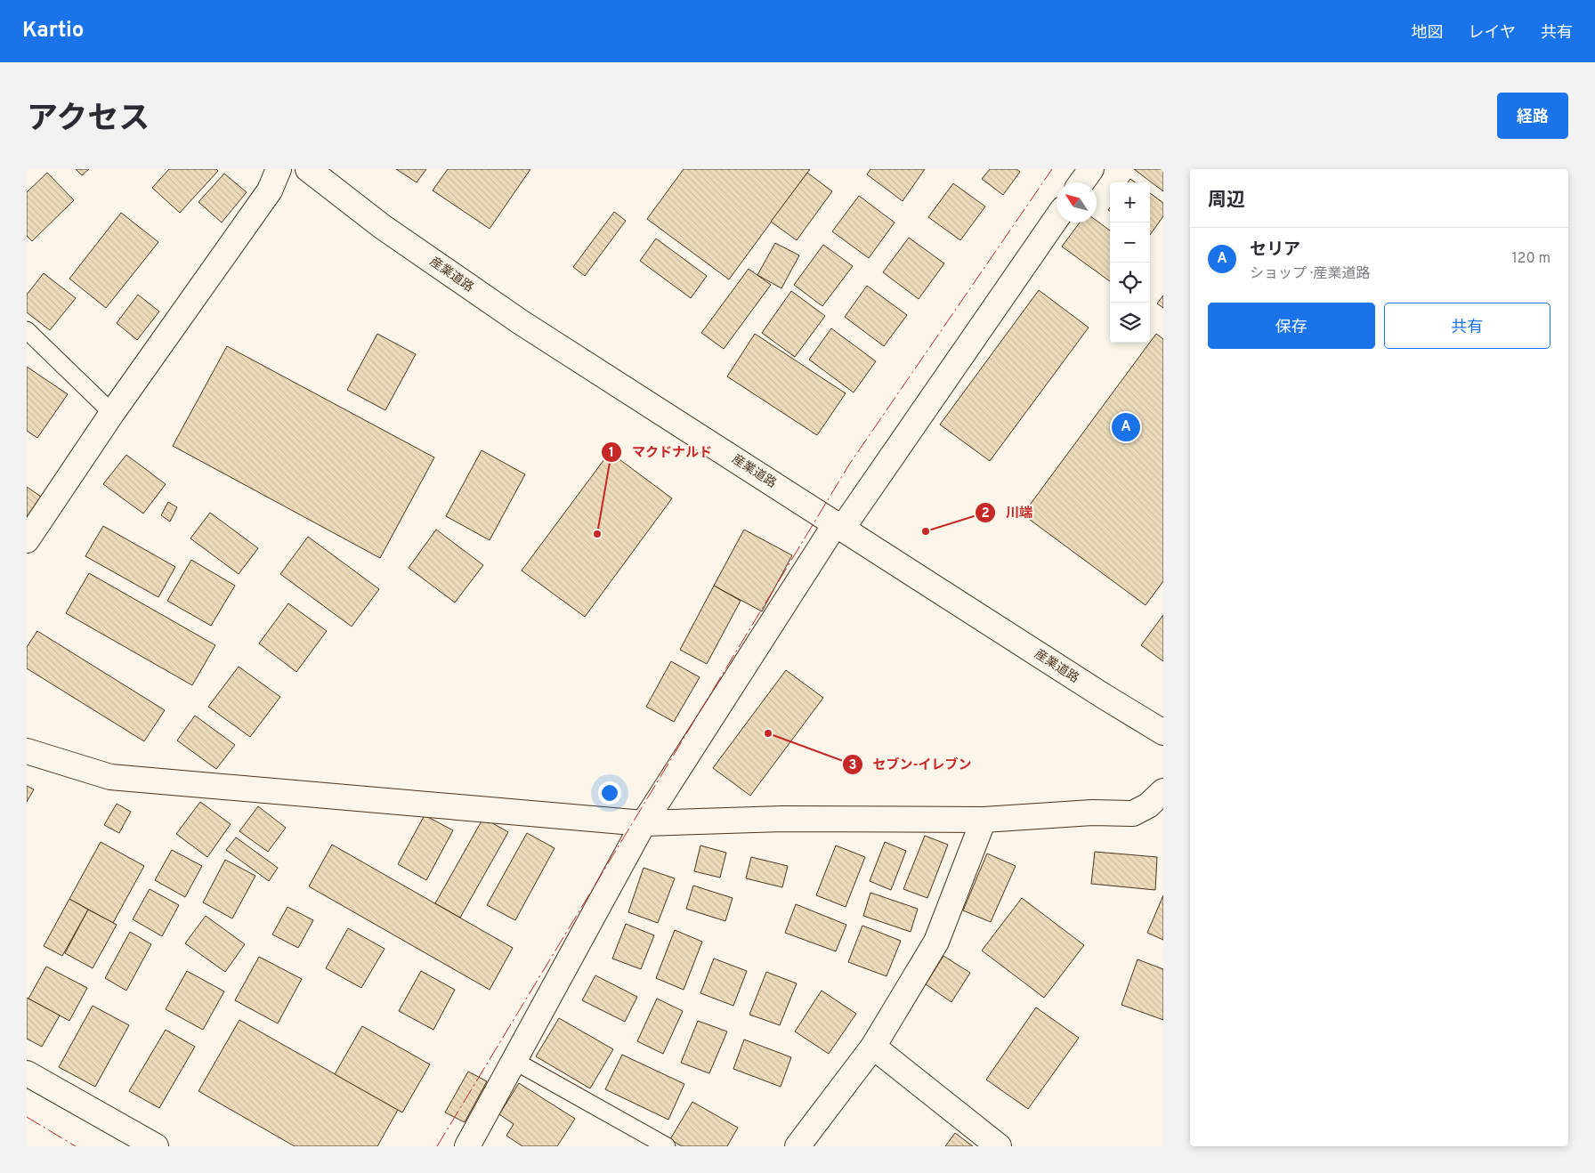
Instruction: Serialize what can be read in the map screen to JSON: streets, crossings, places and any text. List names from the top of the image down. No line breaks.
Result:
{"streets":{"street":["産業道路"]},"places":["川端","マクドナルド","セブン-イレブン"],"north":"top left","page":{"header":"Kartio","nav":["地図","レイヤ","共有"],"title":"アクセス","buttons":["経路",["保存","共有"]],"heading":"周辺","map_buttons":["+","−"],"list":[{"mark":"A","name":"セリア","note":"ショップ · 産業道路","value":"120 m"}],"pins":"A"}}
